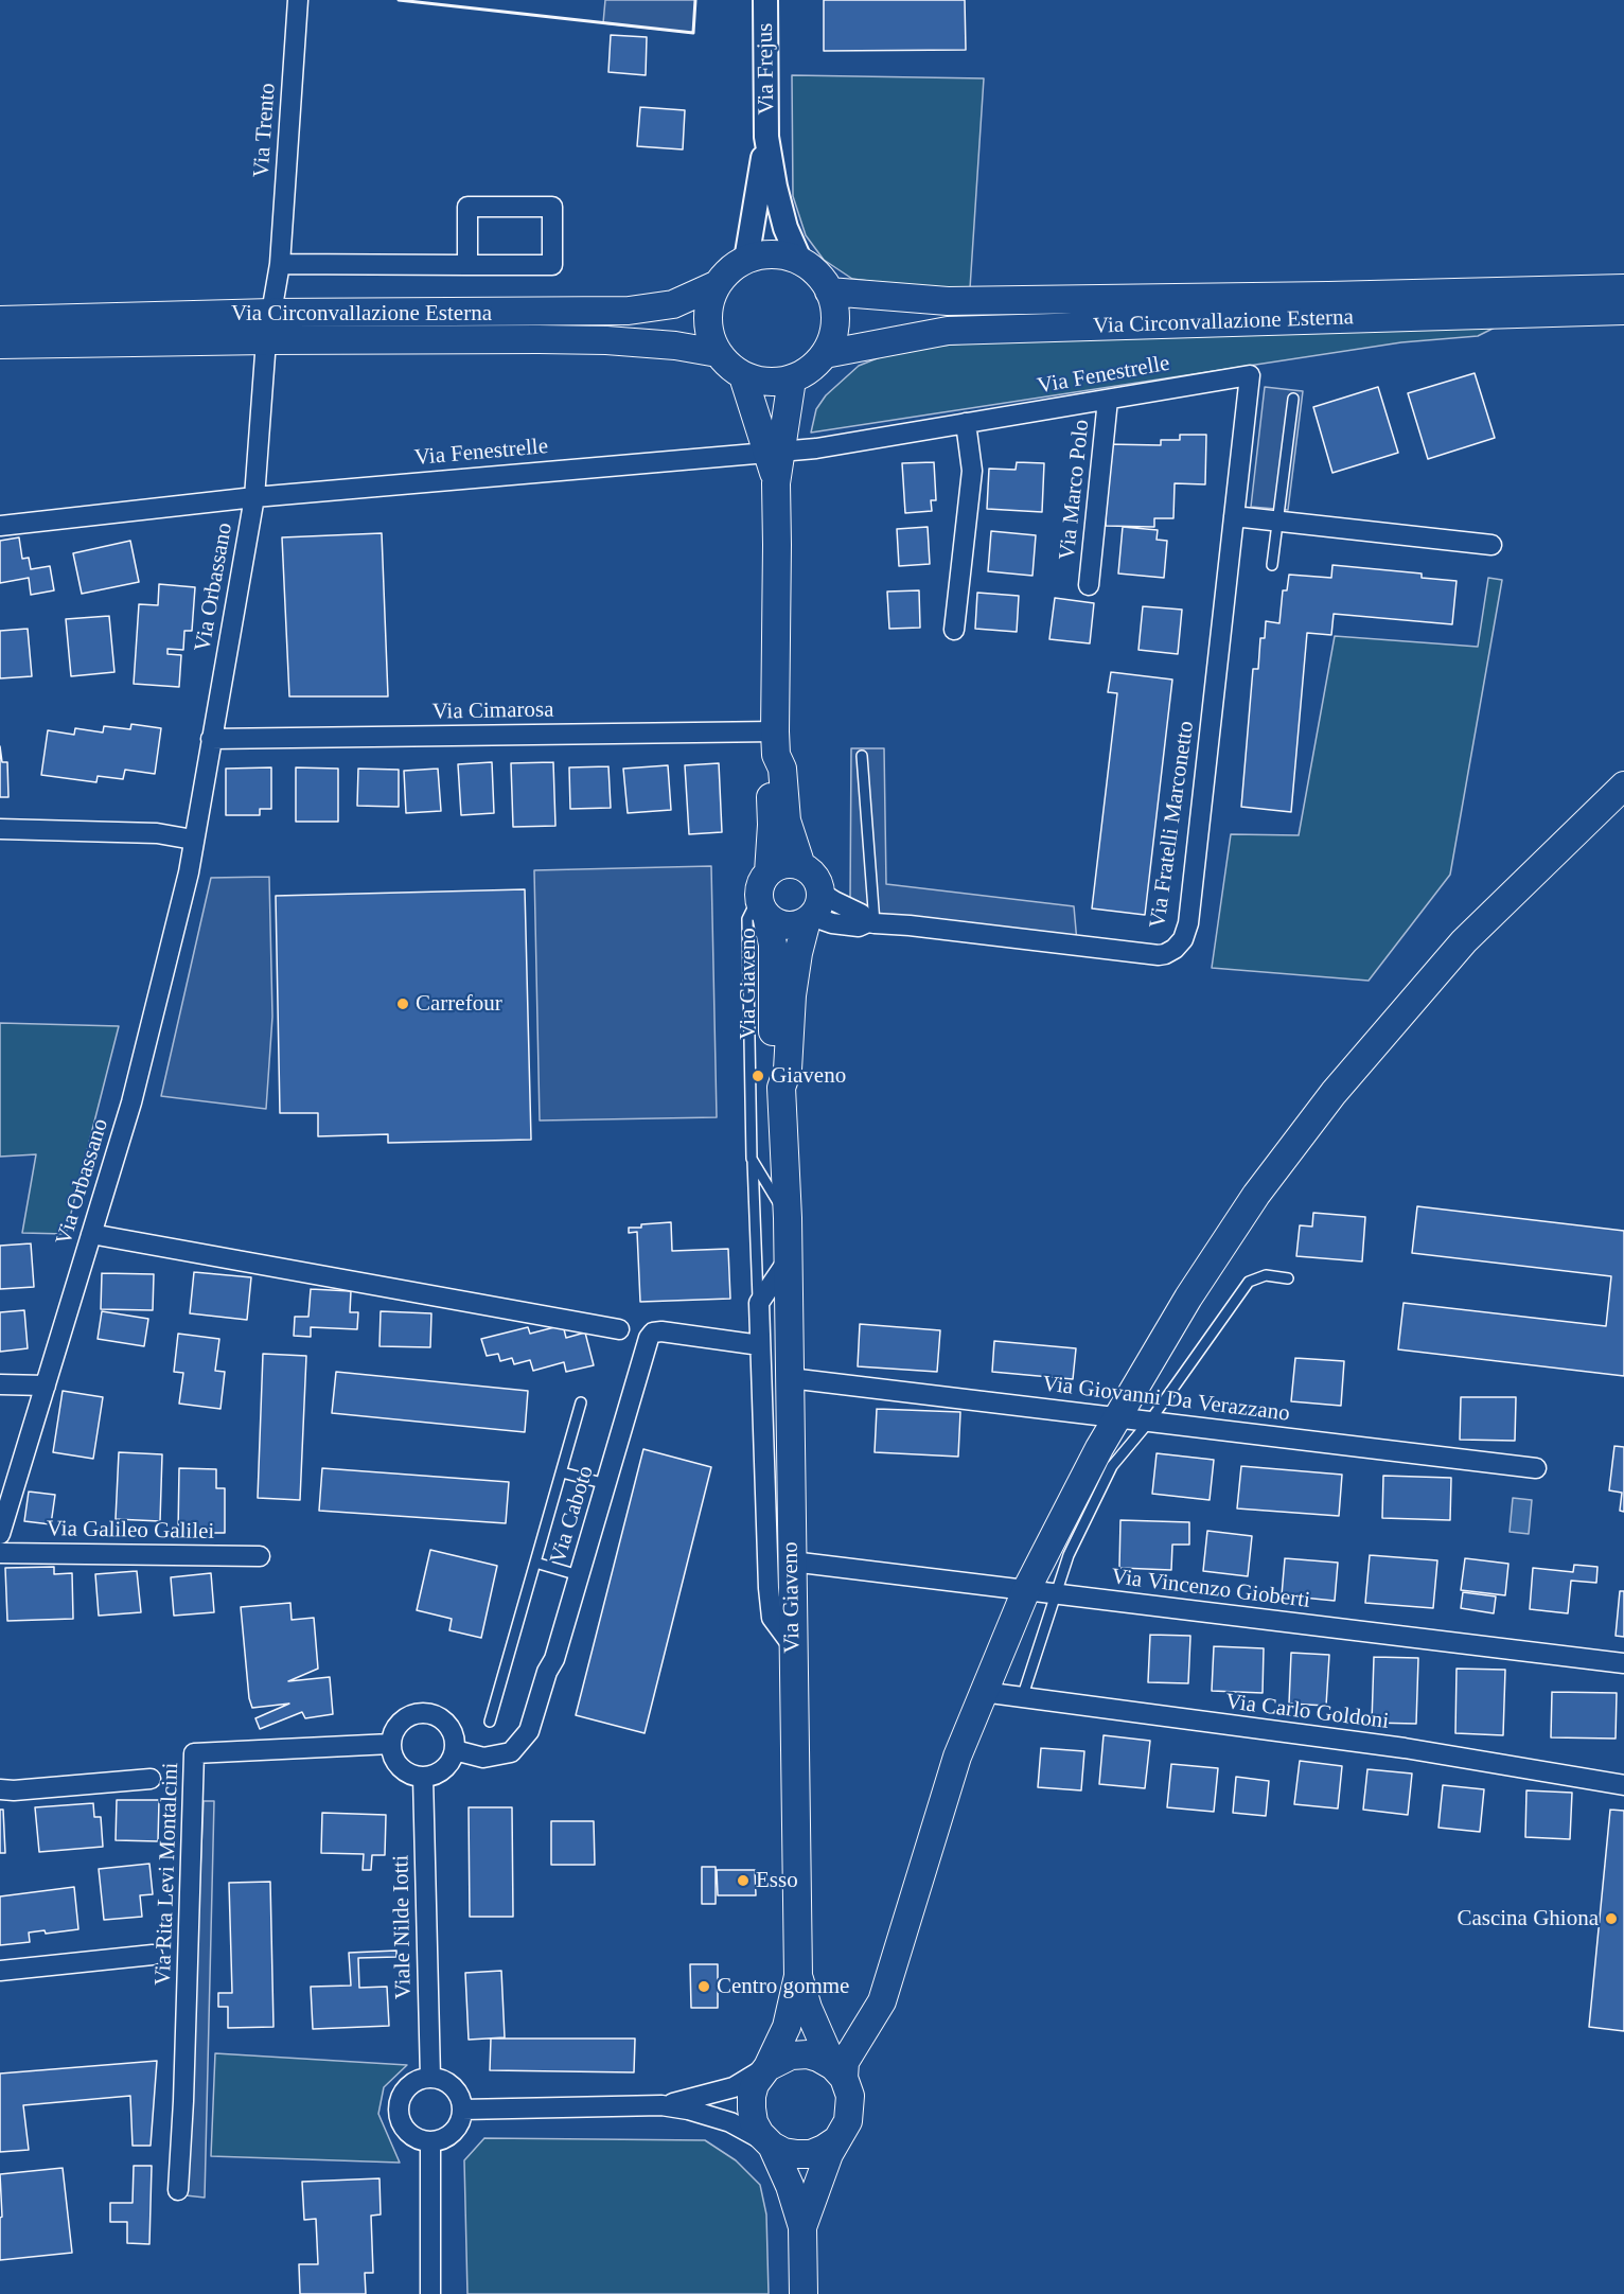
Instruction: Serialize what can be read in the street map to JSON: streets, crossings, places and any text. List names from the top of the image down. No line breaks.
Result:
{"streets":{"main road":["Via Circonvallazione Esterna","Via Giaveno"],"street":["Via Frejus","Via Trento","Via Fenestrelle","Via Marco Polo","Via Orbassano","Via Cimarosa","Via Fratelli Marconetto","Via Giovanni Da Verazzano","Via Caboto","Via Galileo Galilei","Via Vincenzo Gioberti","Via Carlo Goldoni","Via Rita Levi Montalcini","Viale Nilde Iotti"]},"crossings":[["Via Frejus","Via Circonvallazione Esterna"],["Via Frejus","Via Giaveno"],["Via Trento","Via Circonvallazione Esterna"],["Via Circonvallazione Esterna","Via Orbassano"],["Via Circonvallazione Esterna","Via Giaveno"],["Via Fenestrelle","Via Marco Polo"],["Via Fenestrelle","Via Orbassano"],["Via Fenestrelle","Via Fratelli Marconetto"],["Via Fenestrelle","Via Giaveno"],["Via Orbassano","Via Cimarosa"],["Via Cimarosa","Via Giaveno"],["Via Fratelli Marconetto","Via Giaveno"],["Via Giaveno","Via Giovanni Da Verazzano"],["Via Giaveno","Via Vincenzo Gioberti"],["Via Caboto","Via Rita Levi Montalcini"],["Via Caboto","Viale Nilde Iotti"],["Via Rita Levi Montalcini","Viale Nilde Iotti"]],"places":["Carrefour","Giaveno","Esso","Cascina Ghiona","Centro gomme"]}
